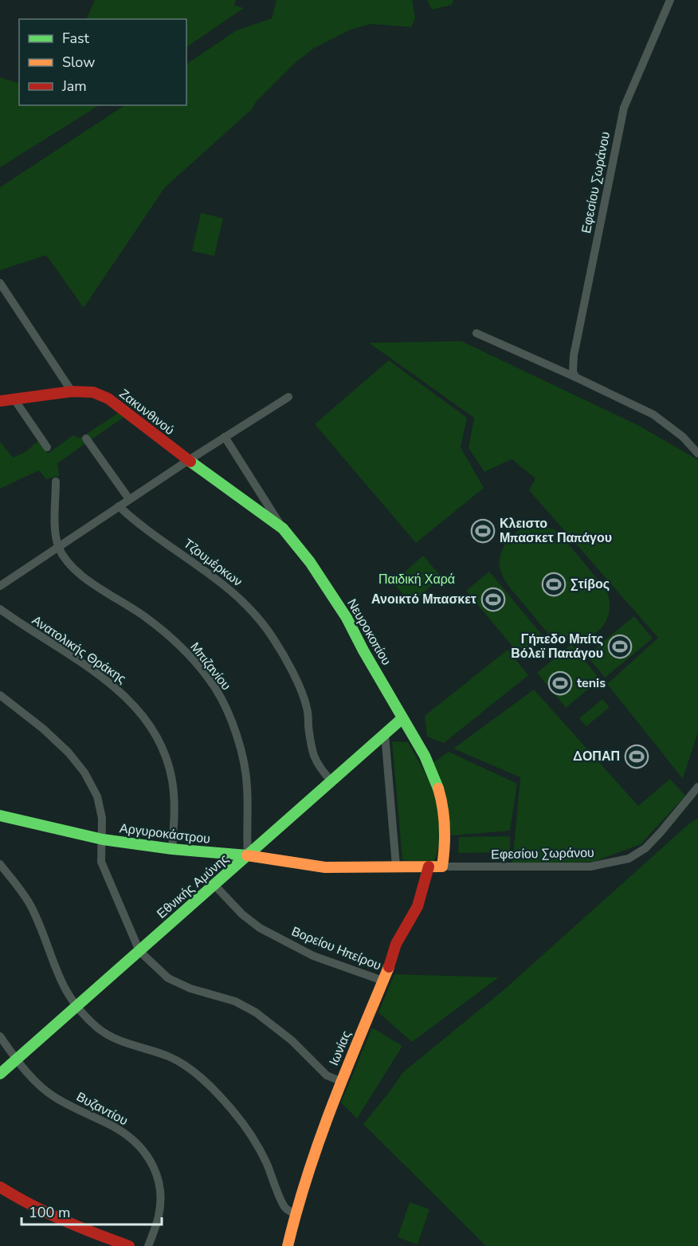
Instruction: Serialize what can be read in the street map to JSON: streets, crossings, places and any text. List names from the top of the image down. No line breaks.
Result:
{"streets":{"street":["Εφεσίου Σωράνου","Ζακυνθινού","Τζουμέρκων","Νευροκοπίου","Ανατολικής Θράκης","Μπιζανίου","Αργυροκάστρου","Εθνικής Αμύνης","Βορείου Ηπείρου","Ιωνίας","Βυζαντίου"]},"crossings":[["Εφεσίου Σωράνου","Νευροκοπίου"],["Εφεσίου Σωράνου","Αργυροκάστρου"],["Ζακυνθινού","Νευροκοπίου"],["Τζουμέρκων","Εθνικής Αμύνης"],["Νευροκοπίου","Αργυροκάστρου"],["Νευροκοπίου","Εθνικής Αμύνης"],["Ανατολικής Θράκης","Αργυροκάστρου"],["Μπιζανίου","Αργυροκάστρου"],["Μπιζανίου","Εθνικής Αμύνης"],["Αργυροκάστρου","Εθνικής Αμύνης"],["Αργυροκάστρου","Ιωνίας"],["Εθνικής Αμύνης","Βορείου Ηπείρου"],["Εθνικής Αμύνης","Βυζαντίου"],["Βορείου Ηπείρου","Ιωνίας"]],"parks":["Παιδική Χαρά"],"places":{"sports":["Κλειστο Μπασκετ Παπάγου","Στίβος","Ανοικτό Μπασκετ","Γήπεδο Μπίτς Βόλεϊ Παπάγου","tenis","ΔΟΠΑΠ"]},"legend":["Fast","Slow","Jam"],"scale_bar":"100 m"}
